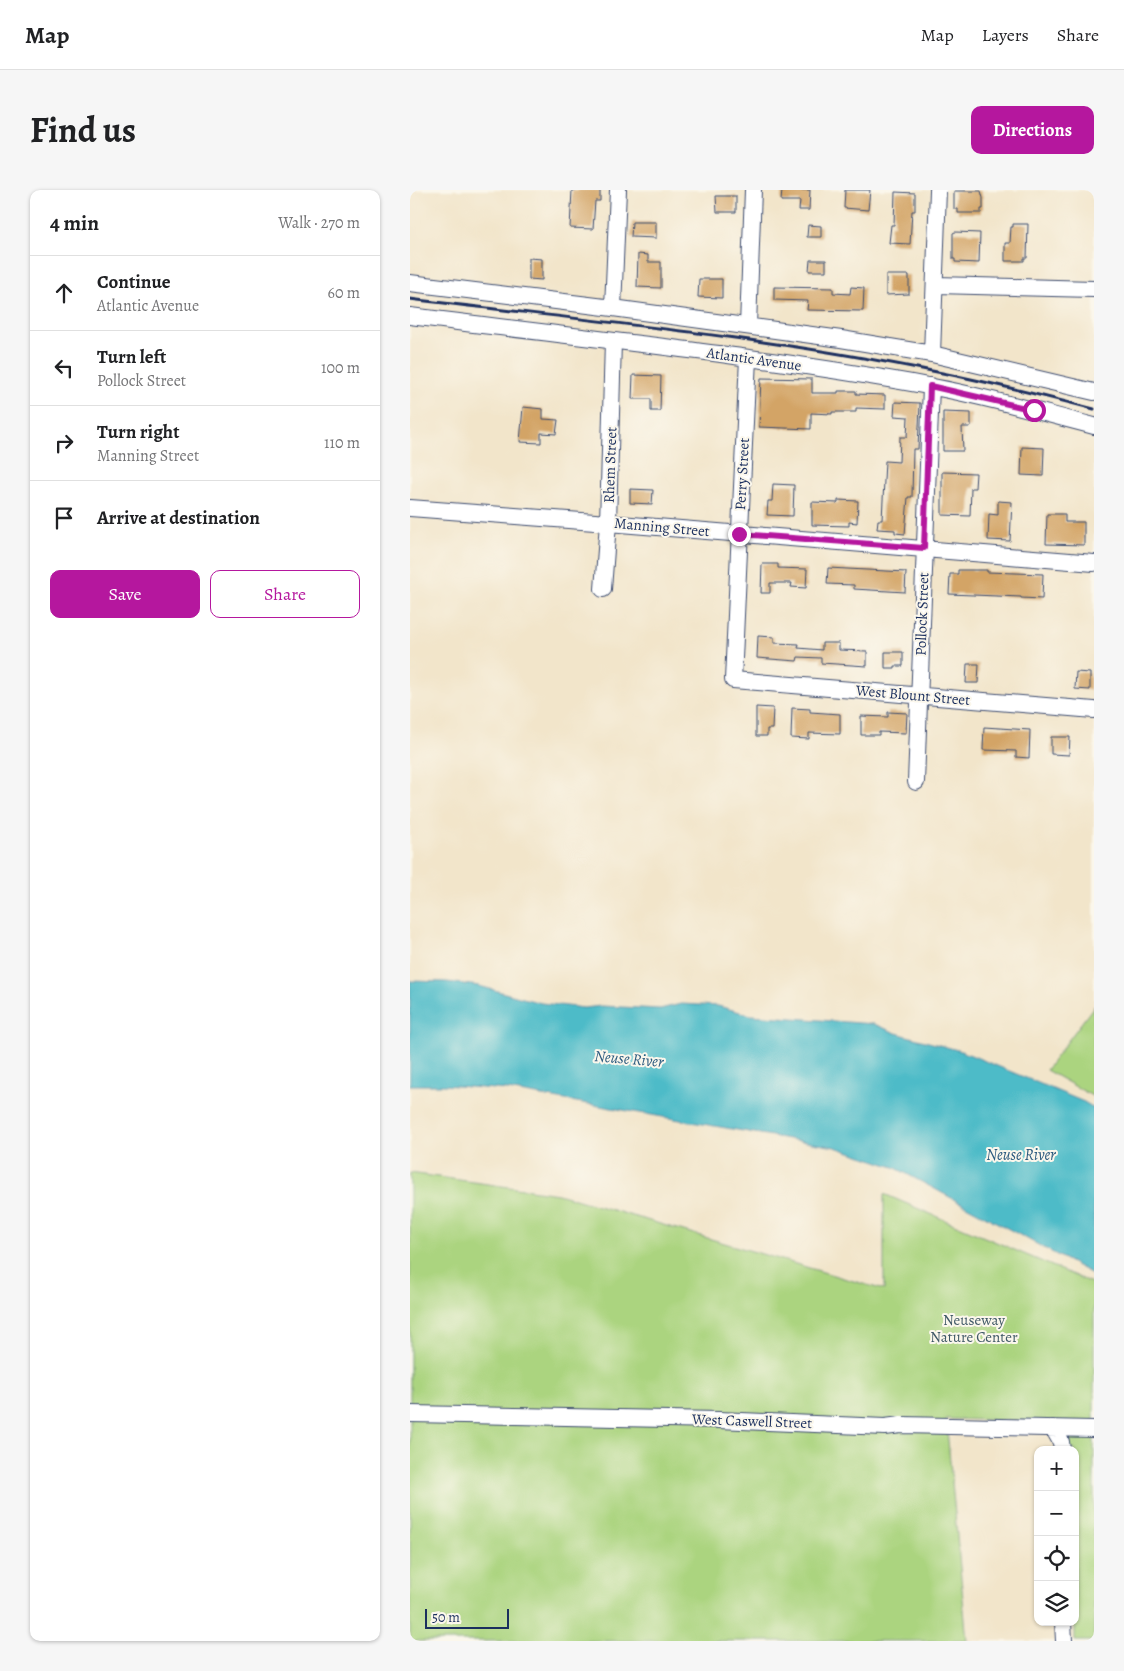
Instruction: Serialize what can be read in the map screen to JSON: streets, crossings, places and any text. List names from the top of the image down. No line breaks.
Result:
{"streets":{"street":["Atlantic Avenue","Rhem Street","Perry Street","Manning Street","Pollock Street","West Blount Street","West Caswell Street"]},"crossings":[["Atlantic Avenue","Rhem Street"],["Atlantic Avenue","Perry Street"],["Atlantic Avenue","Pollock Street"],["Rhem Street","Manning Street"],["Perry Street","Manning Street"],["Perry Street","West Blount Street"],["Manning Street","Pollock Street"],["Pollock Street","West Blount Street"]],"water":["Neuse River"],"parks":["Neuseway Nature Center"],"scale_bar":"50 m","page":{"header":"Map","nav":["Map","Layers","Share"],"title":"Find us","buttons":["Directions",["Save","Share"]],"heading":["4 min","Walk · 270 m"],"list":[["Continue","Atlantic Avenue","60 m"],["Turn left","Pollock Street","100 m"],["Turn right","Manning Street","110 m"],"Arrive at destination"],"map_buttons":["+","−"],"scale":"50 m"}}
